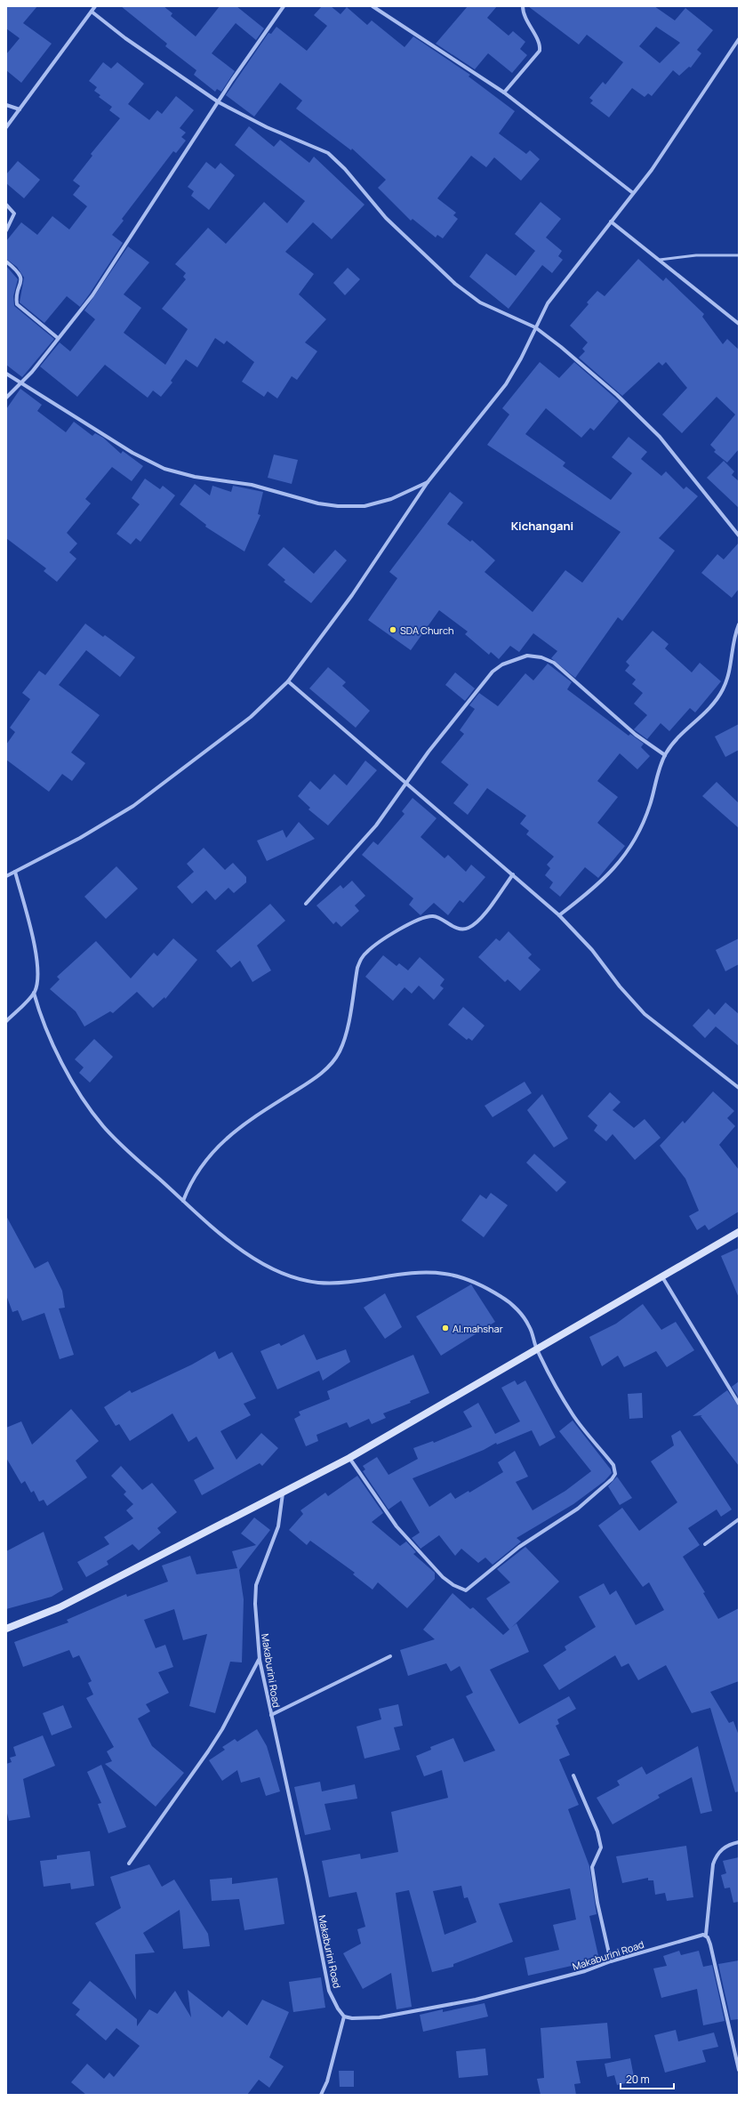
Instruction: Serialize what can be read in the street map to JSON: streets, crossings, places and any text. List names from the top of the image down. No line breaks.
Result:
{"streets":{"street":["Makaburini Road"]},"districts":["Kichangani"],"places":["SDA Church","Al.mahshar"],"scale_bar":"20 m"}
